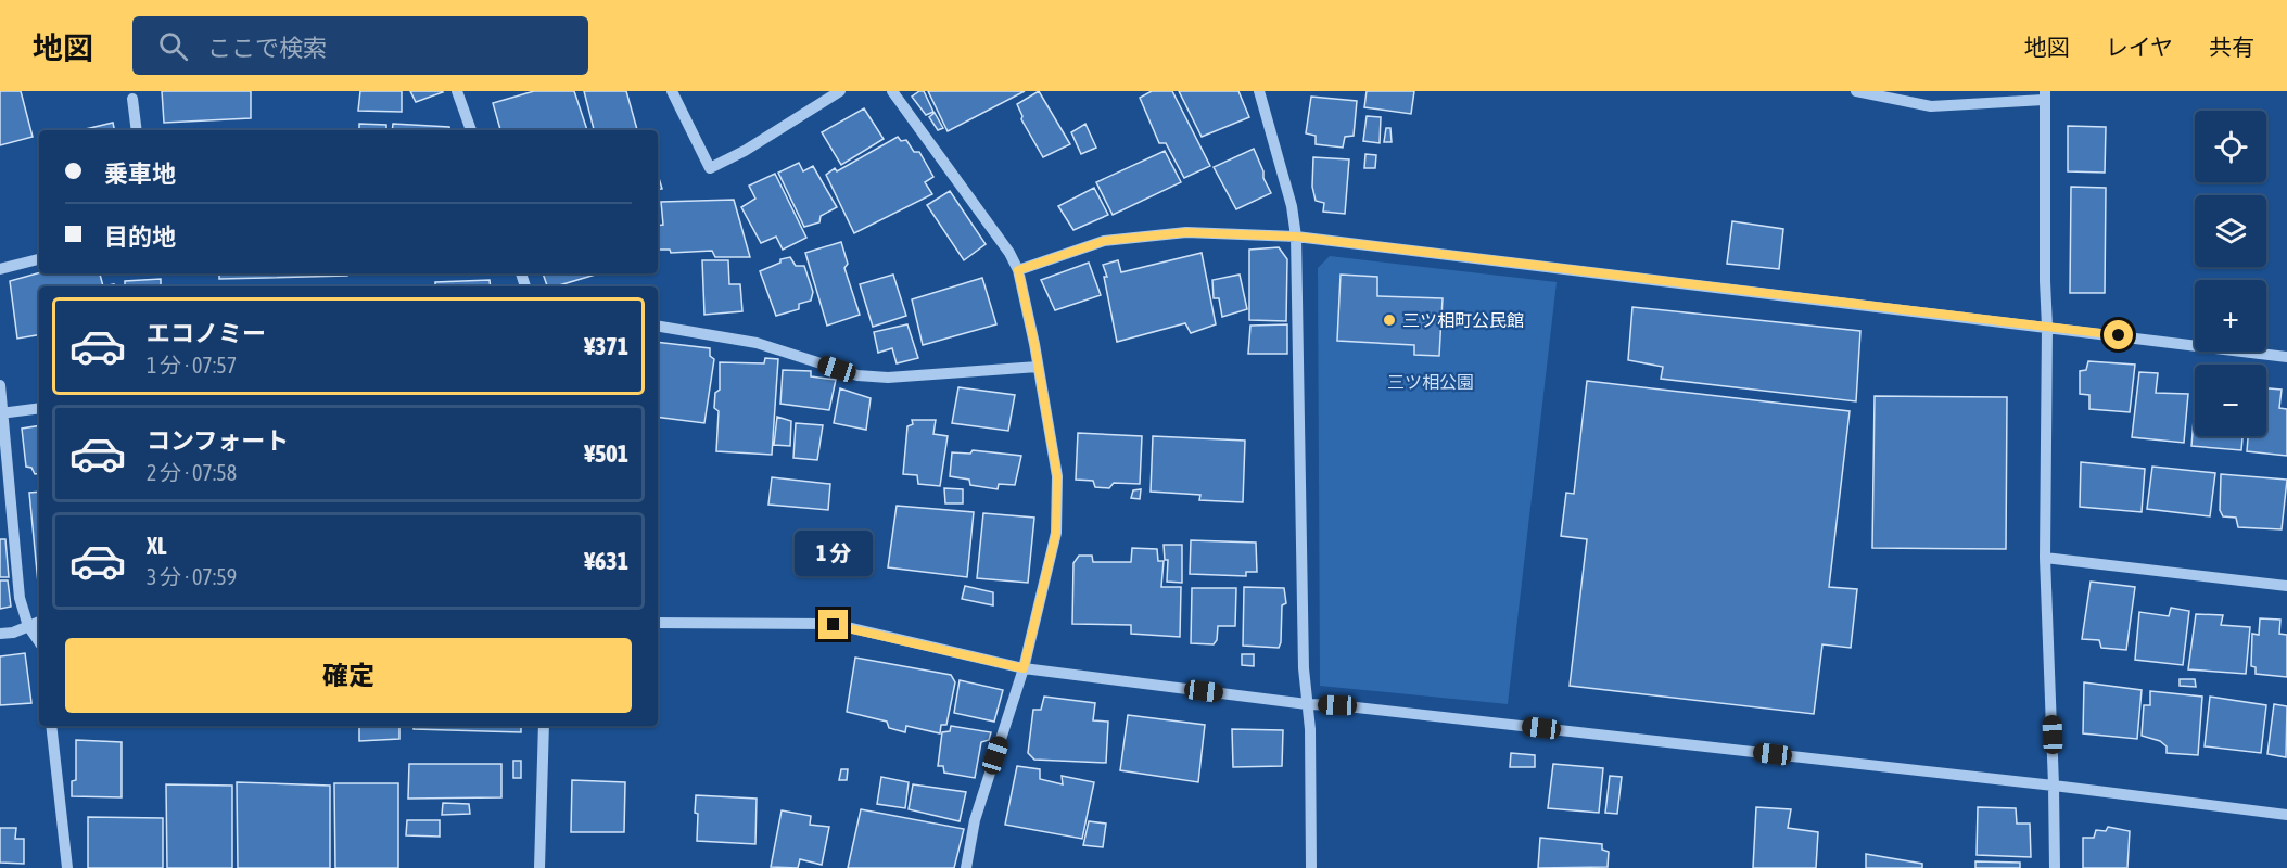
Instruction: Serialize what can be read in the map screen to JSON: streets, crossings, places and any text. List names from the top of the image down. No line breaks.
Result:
{"parks":["三ツ相公園"],"places":["三ツ相町公民館"],"page":{"header":"地図","search":"ここで検索","nav":["地図","レイヤ","共有"],"map_buttons":["+","−"],"banner":["乗車地","目的地"],"list":[{"name":"エコノミー","note":"1 分 · 07:57","value":"¥371"},{"name":"コンフォート","note":"2 分 · 07:58","value":"¥501"},{"name":"XL","note":"3 分 · 07:59","value":"¥631"}],"bubble":"1 分","buttons":"確定"}}
